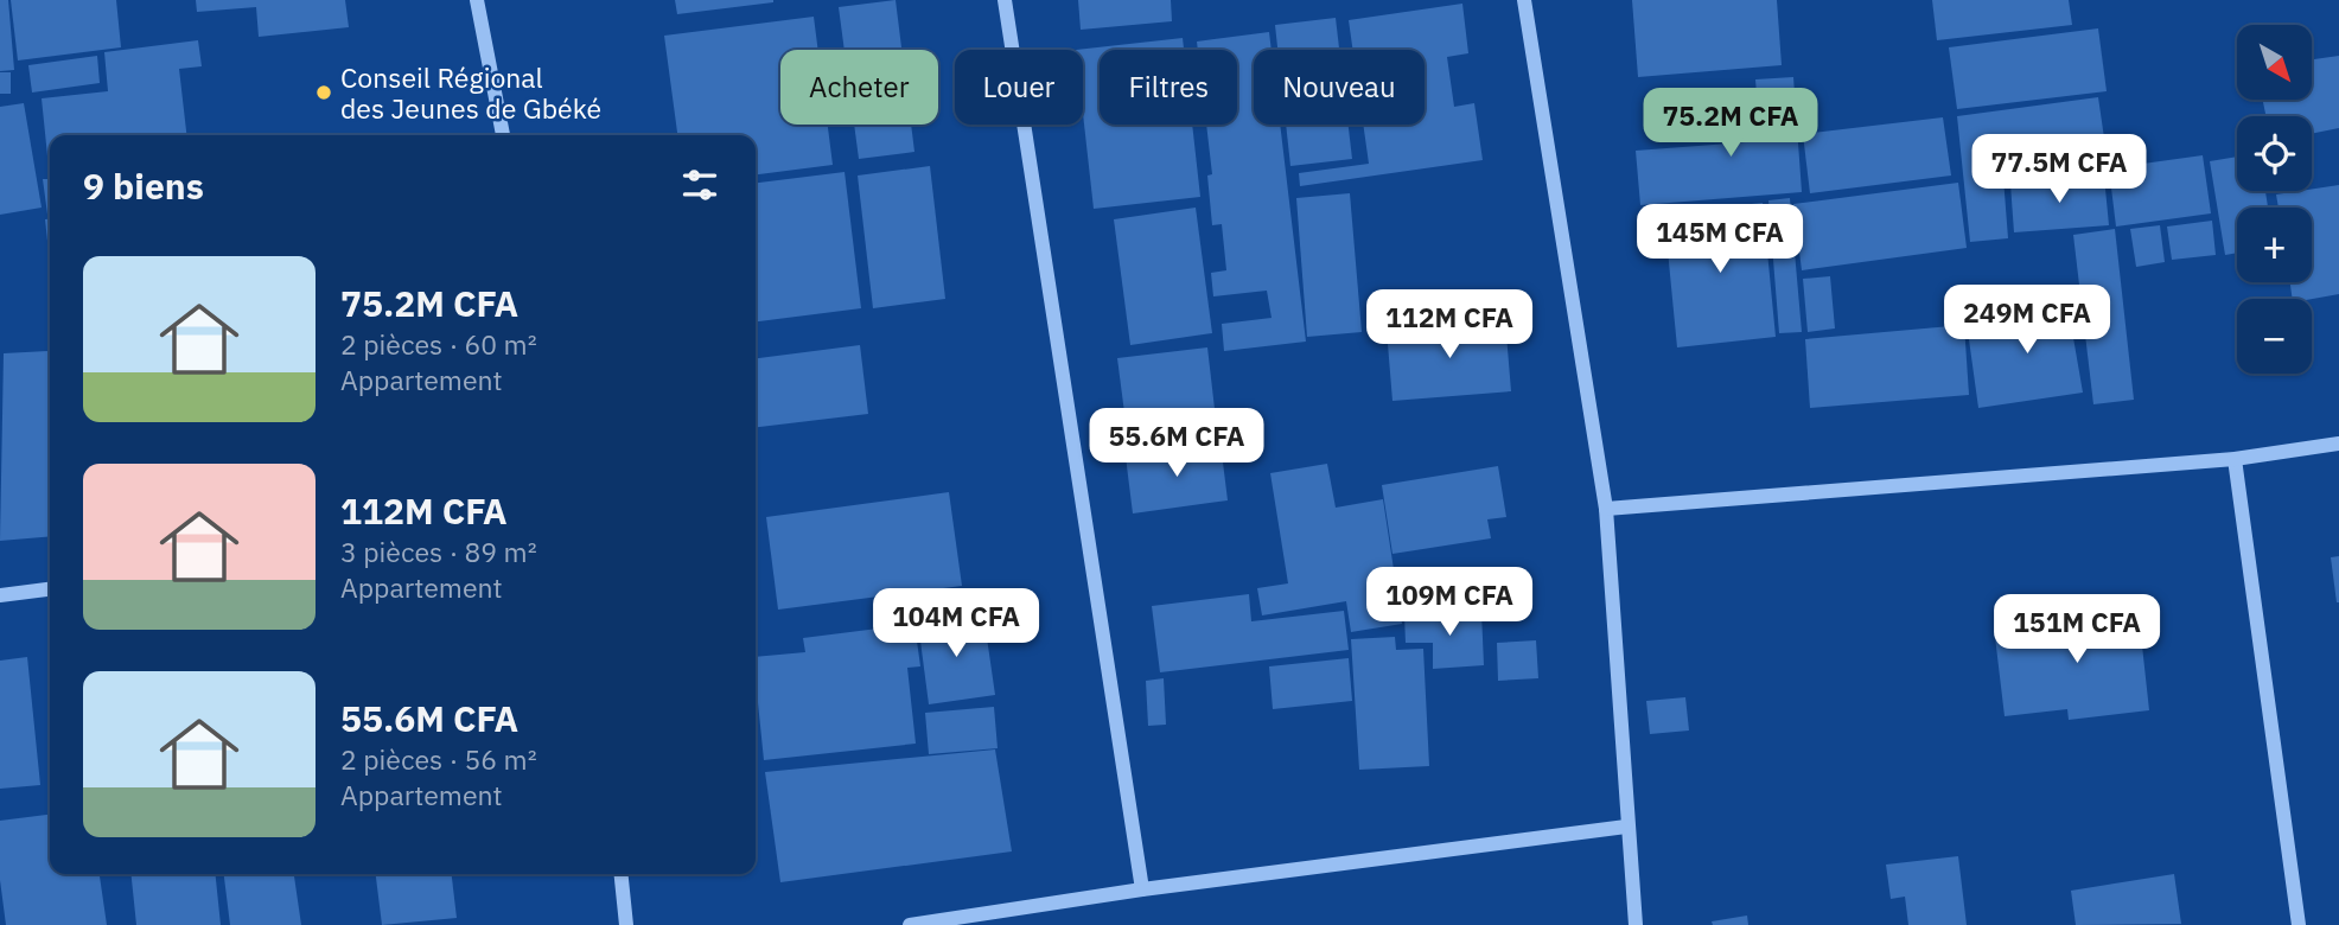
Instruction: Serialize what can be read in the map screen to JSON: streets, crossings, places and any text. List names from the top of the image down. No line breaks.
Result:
{"places":["Conseil Régional des Jeunes de Gbéké"],"north":"bottom right","page":{"map_buttons":["+","−"],"chip":["Acheter","Louer","Filtres","Nouveau"],"price":["75.2M CFA","77.5M CFA","145M CFA","249M CFA","112M CFA","55.6M CFA","109M CFA","104M CFA","151M CFA"],"heading":"9 biens","list":[{"name":"75.2M CFA","note":"2 pièces · 60 m² · Appartement"},{"name":"112M CFA","note":"3 pièces · 89 m² · Appartement"},{"name":"55.6M CFA","note":"2 pièces · 56 m² · Appartement"}]}}
